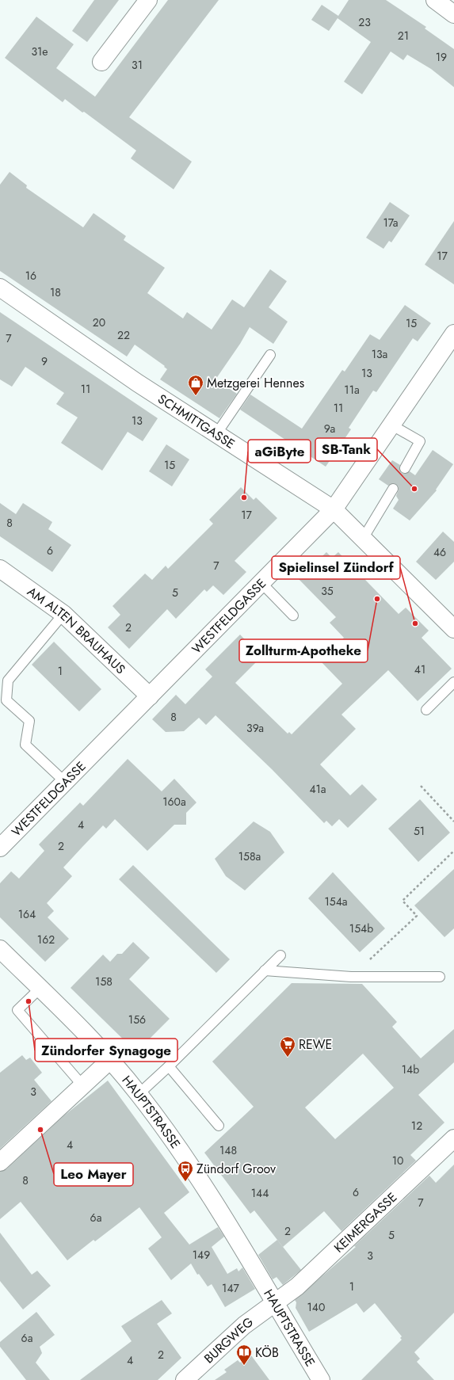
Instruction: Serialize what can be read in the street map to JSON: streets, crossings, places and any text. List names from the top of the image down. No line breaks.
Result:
{"streets":{"street":["SCHMITTGASSE","WESTFELDGASSE","AM ALTEN BRAUHAUS","HAUPTSTRASSE","KEIMERGASSE","BURGWEG"]},"crossings":[["SCHMITTGASSE","WESTFELDGASSE"],["WESTFELDGASSE","AM ALTEN BRAUHAUS"],["HAUPTSTRASSE","KEIMERGASSE"],["HAUPTSTRASSE","BURGWEG"],["KEIMERGASSE","BURGWEG"]],"places":{"shop":["Metzgerei Hennes"],"other":["SB-Tank","aGiByte","Zollturm-Apotheke","Spielinsel Zündorf","Zündorfer Synagoge","Leo Mayer"],"supermarket":["REWE"],"bus stop":["Zündorf Groov"],"library":["KÖB"]},"house_numbers":["23","21","31e","19","31","17a","17","16","18","20","15","22","7","13a","9","13","11","11a","11","13","9a","15","17","8","6","46","7","35","5","2","41","1","8","39a","41a","160a","4","51","2","158a","154a","164","154b","162","158","156","14b","3","12","4","148","10","8","6","144","7","6a","2","5","149","3","1","147","140","6a","2","4"]}
